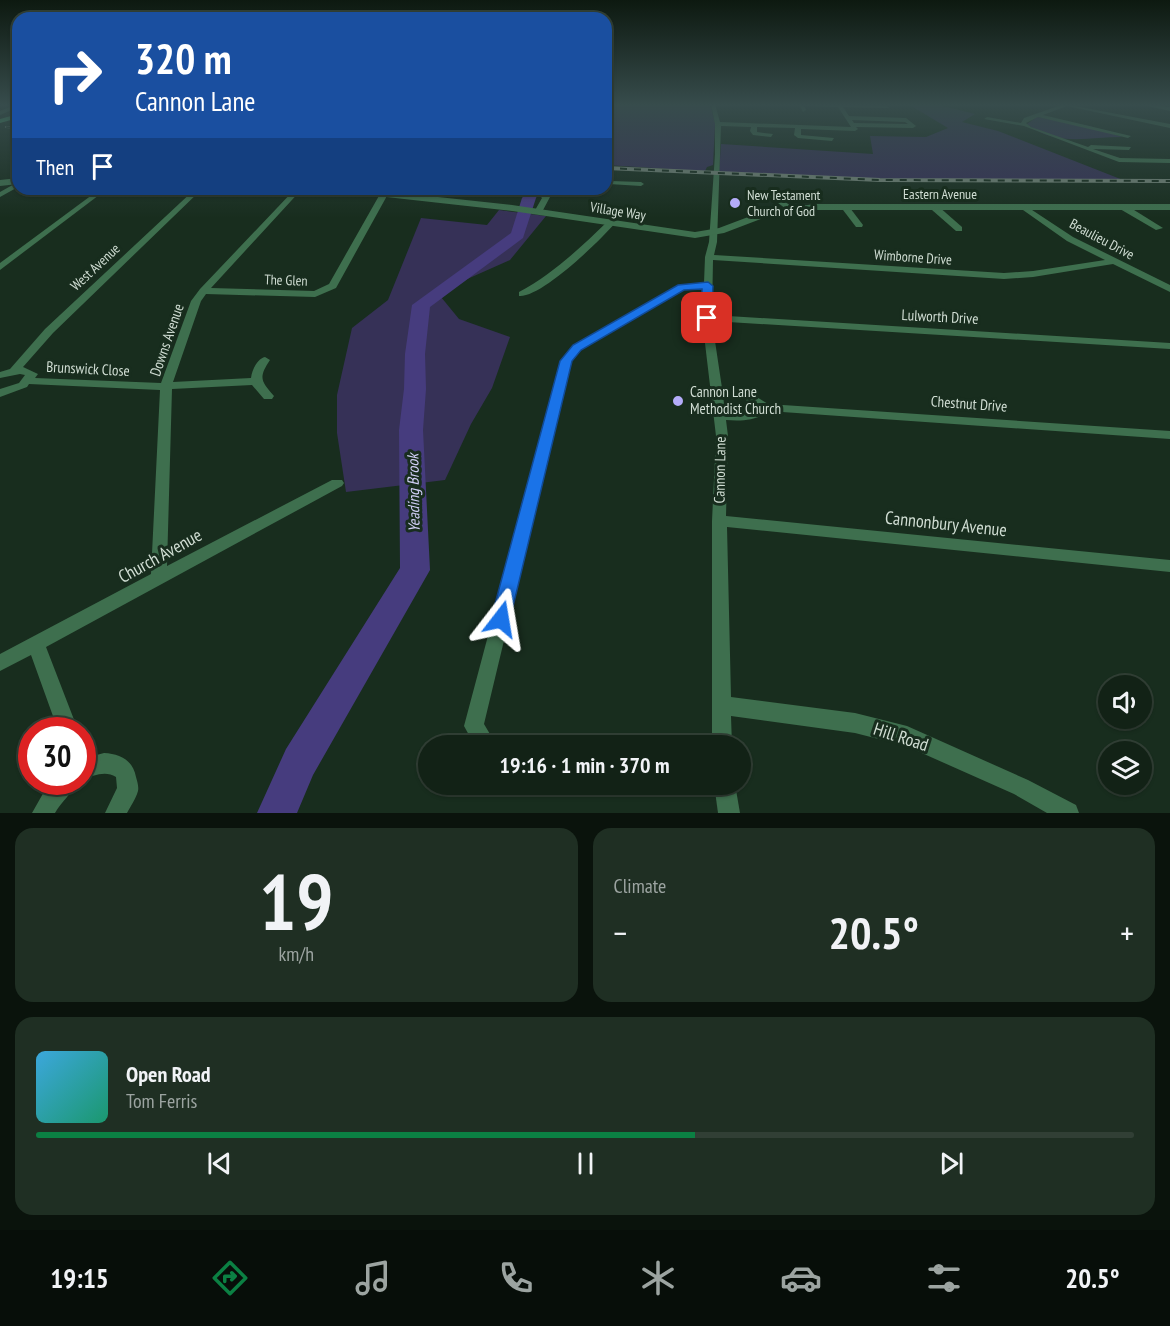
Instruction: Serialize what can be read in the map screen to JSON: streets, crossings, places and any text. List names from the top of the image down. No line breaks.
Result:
{"streets":{"street":["Eastern Avenue","Village Way","Beaulieu Drive","Wimborne Drive","West Avenue","The Glen","Lulworth Drive","Downs Avenue","Brunswick Close","Chestnut Drive","Cannon Lane","Cannonbury Avenue","Church Avenue","Hill Road"]},"crossings":[["Eastern Avenue","Village Way"],["Eastern Avenue","Beaulieu Drive"],["Eastern Avenue","Cannon Lane"],["Village Way","Cannon Lane"],["Beaulieu Drive","Wimborne Drive"],["Wimborne Drive","Cannon Lane"],["The Glen","Downs Avenue"],["Lulworth Drive","Cannon Lane"],["Downs Avenue","Brunswick Close"],["Downs Avenue","Church Avenue"],["Chestnut Drive","Cannon Lane"],["Cannon Lane","Cannonbury Avenue"],["Cannon Lane","Hill Road"]],"water":["Yeading Brook"],"places":["New Testament Church of God","Cannon Lane Methodist Church"],"page":{"turn":["320 m","Cannon Lane"],"then":"Then","limit":"30","trip":"19:16 · 1 min · 370 m","tile":[["19","km/h"],"Climate"],"heat":["−","20.5°","+"],"song":["Open Road","Tom Ferris"],"tabs":["19:15","20.5°"]}}
